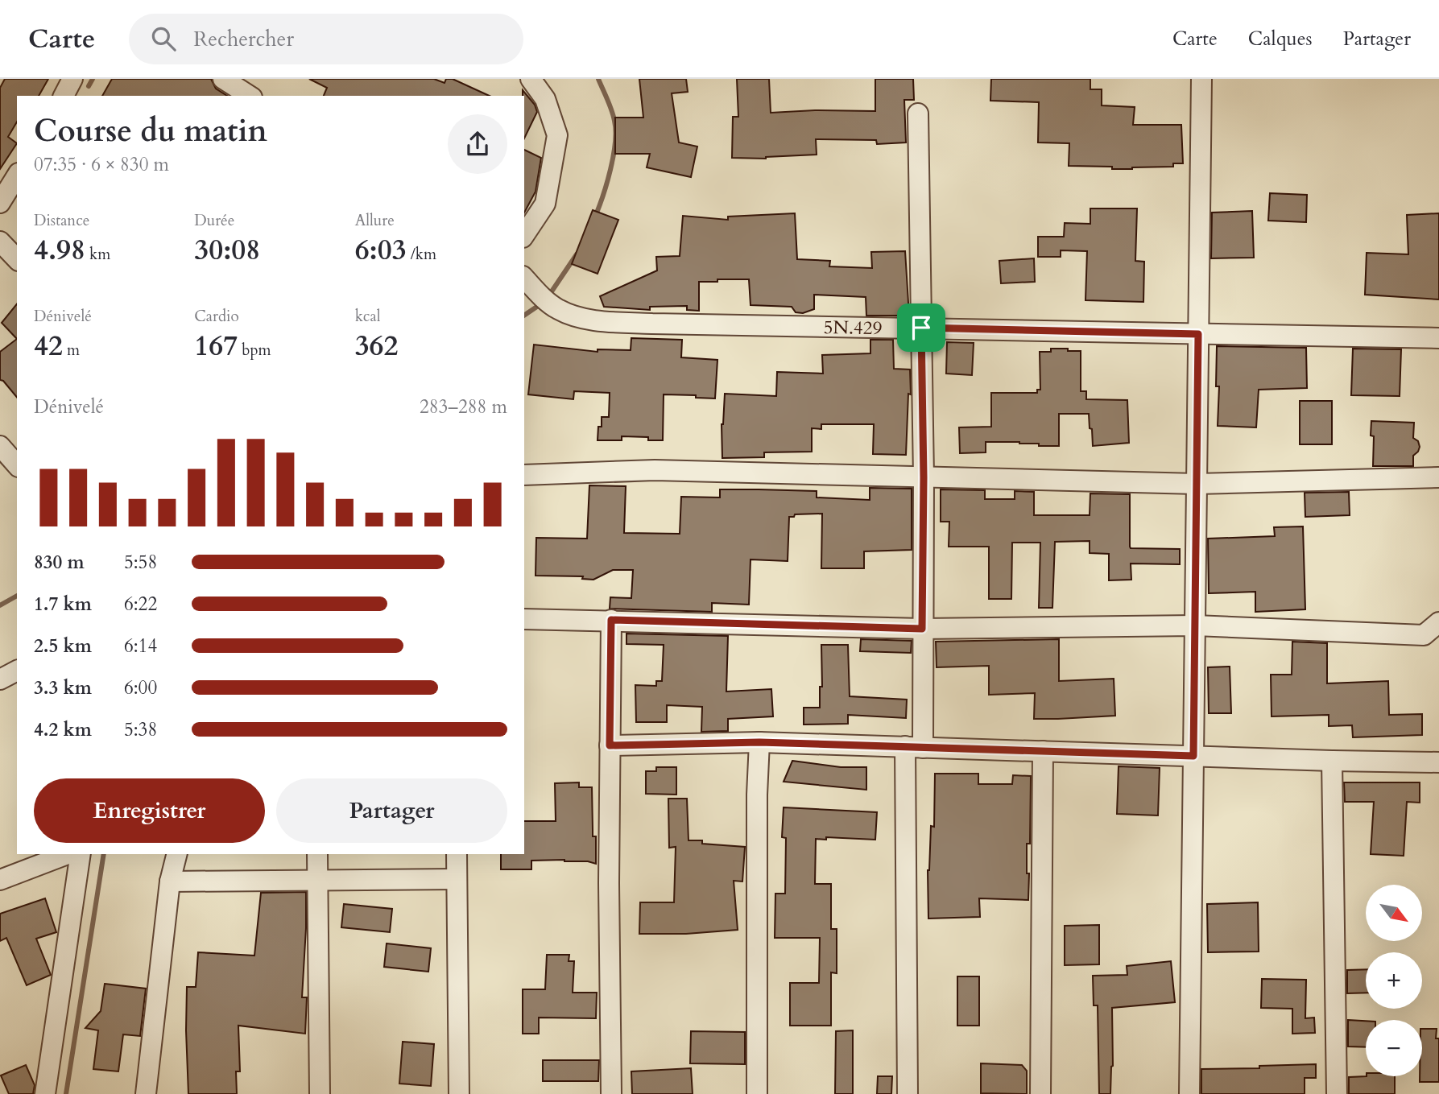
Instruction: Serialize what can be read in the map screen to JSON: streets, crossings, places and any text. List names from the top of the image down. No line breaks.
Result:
{"streets":{"street":["5N.429"]},"north":"bottom right","page":{"header":"Carte","search":"Rechercher","nav":["Carte","Calques","Partager"],"heading":["Course du matin","07:35 · 6 × 830 m"],"stats":[["Distance","4.98 km"],["Durée","30:08"],["Allure","6:03 /km"],["Dénivelé","42 m"],["Cardio","167 bpm"],["kcal","362"]],"chart":["Dénivelé","283–288 m"],"list":[{"name":"830 m","note":"5:58"},{"name":"1.7 km","note":"6:22"},{"name":"2.5 km","note":"6:14"},{"name":"3.3 km","note":"6:00"},{"name":"4.2 km","note":"5:38"}],"buttons":["Enregistrer","Partager"],"map_buttons":["+","−"]}}
